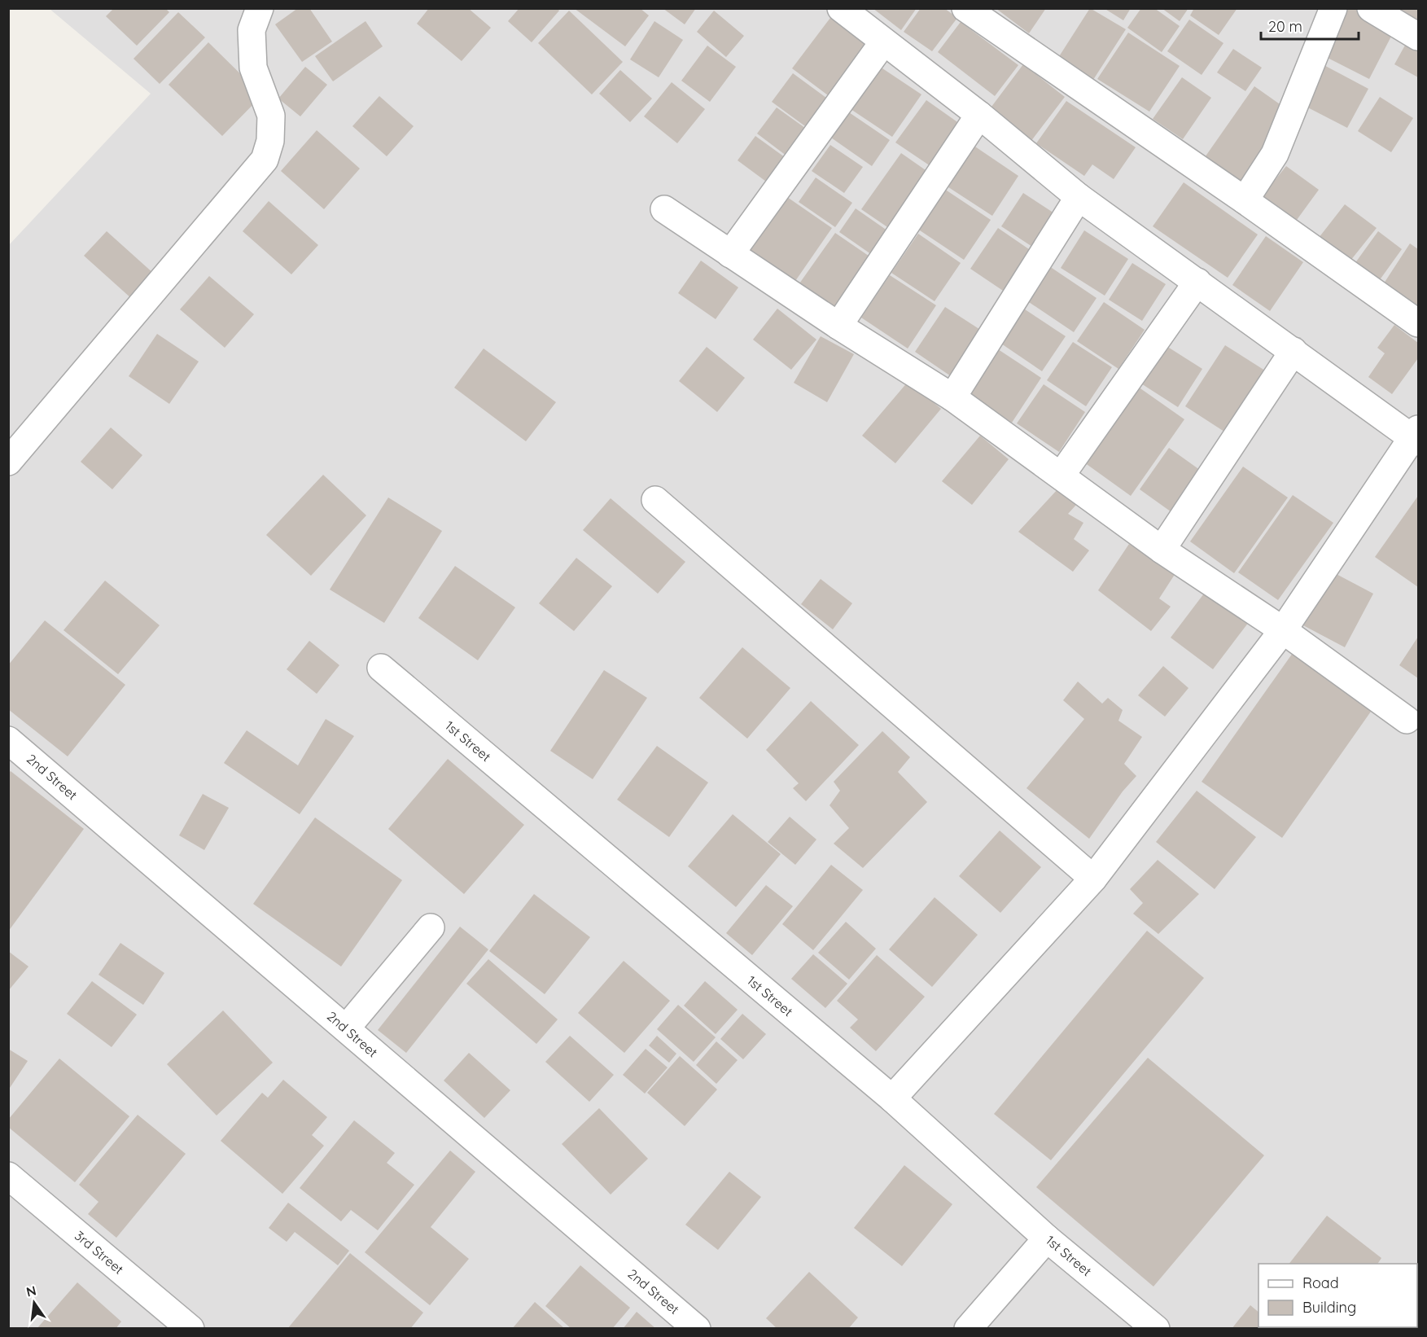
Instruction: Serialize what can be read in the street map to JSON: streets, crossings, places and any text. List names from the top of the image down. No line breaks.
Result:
{"streets":{"street":["1st Street","2nd Street","3rd Street"]},"legend":["Road","Building"],"scale_bar":"20 m","north":"top"}
